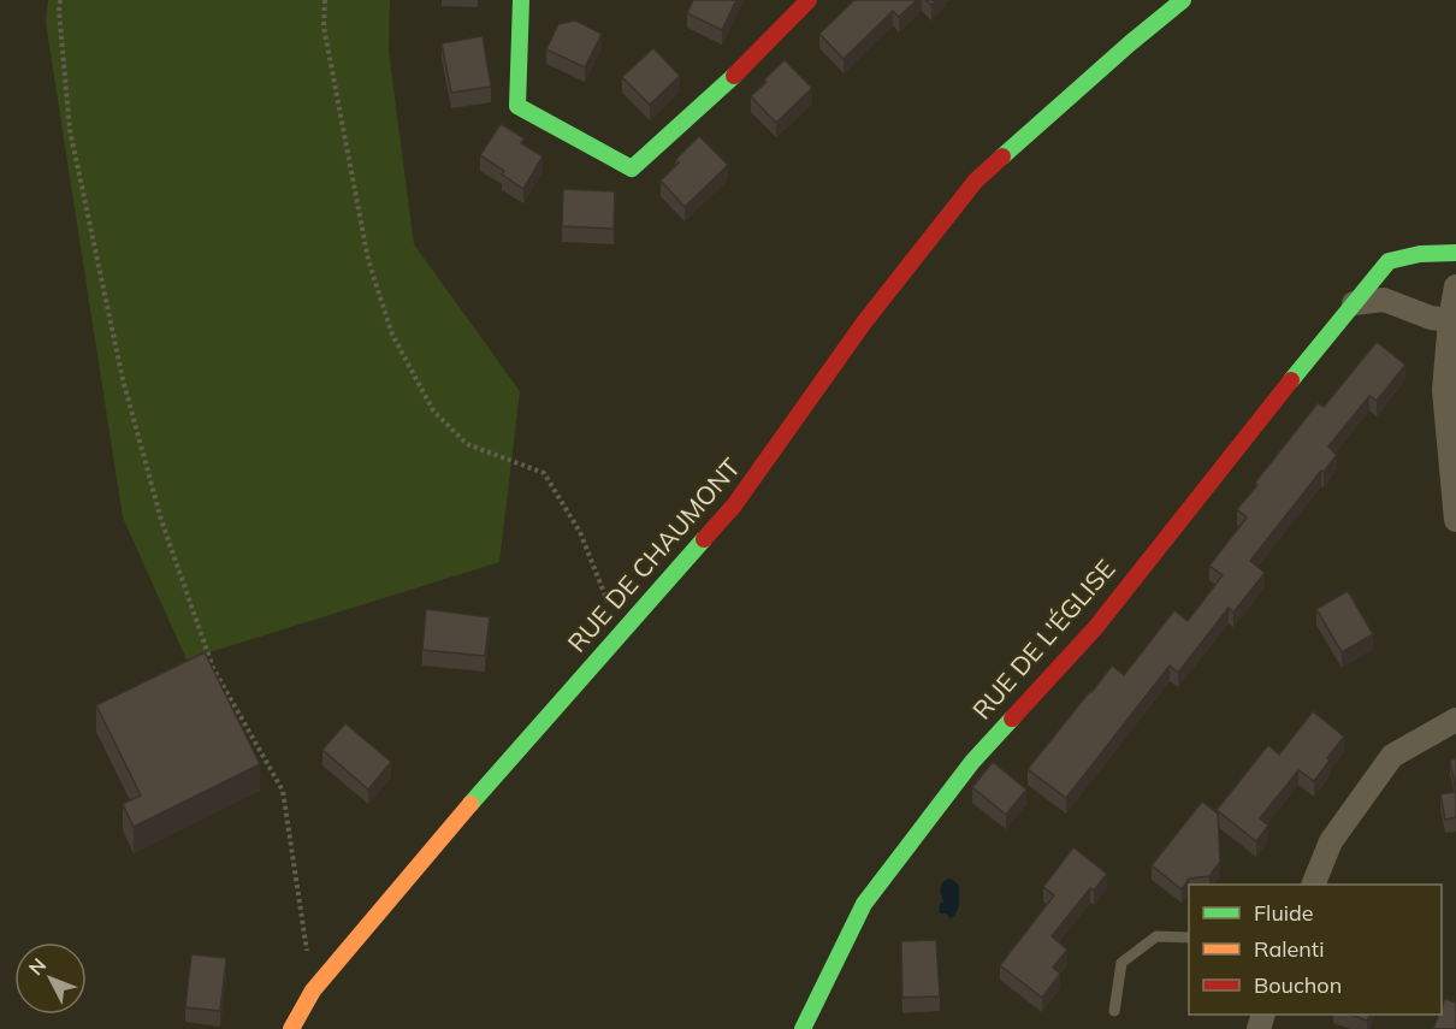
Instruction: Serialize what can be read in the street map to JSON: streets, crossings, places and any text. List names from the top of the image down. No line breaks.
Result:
{"streets":{"street":["RUE DE CHAUMONT","RUE DE L'ÉGLISE"]},"legend":["Fluide","Ralenti","Bouchon"],"north":"top left"}
